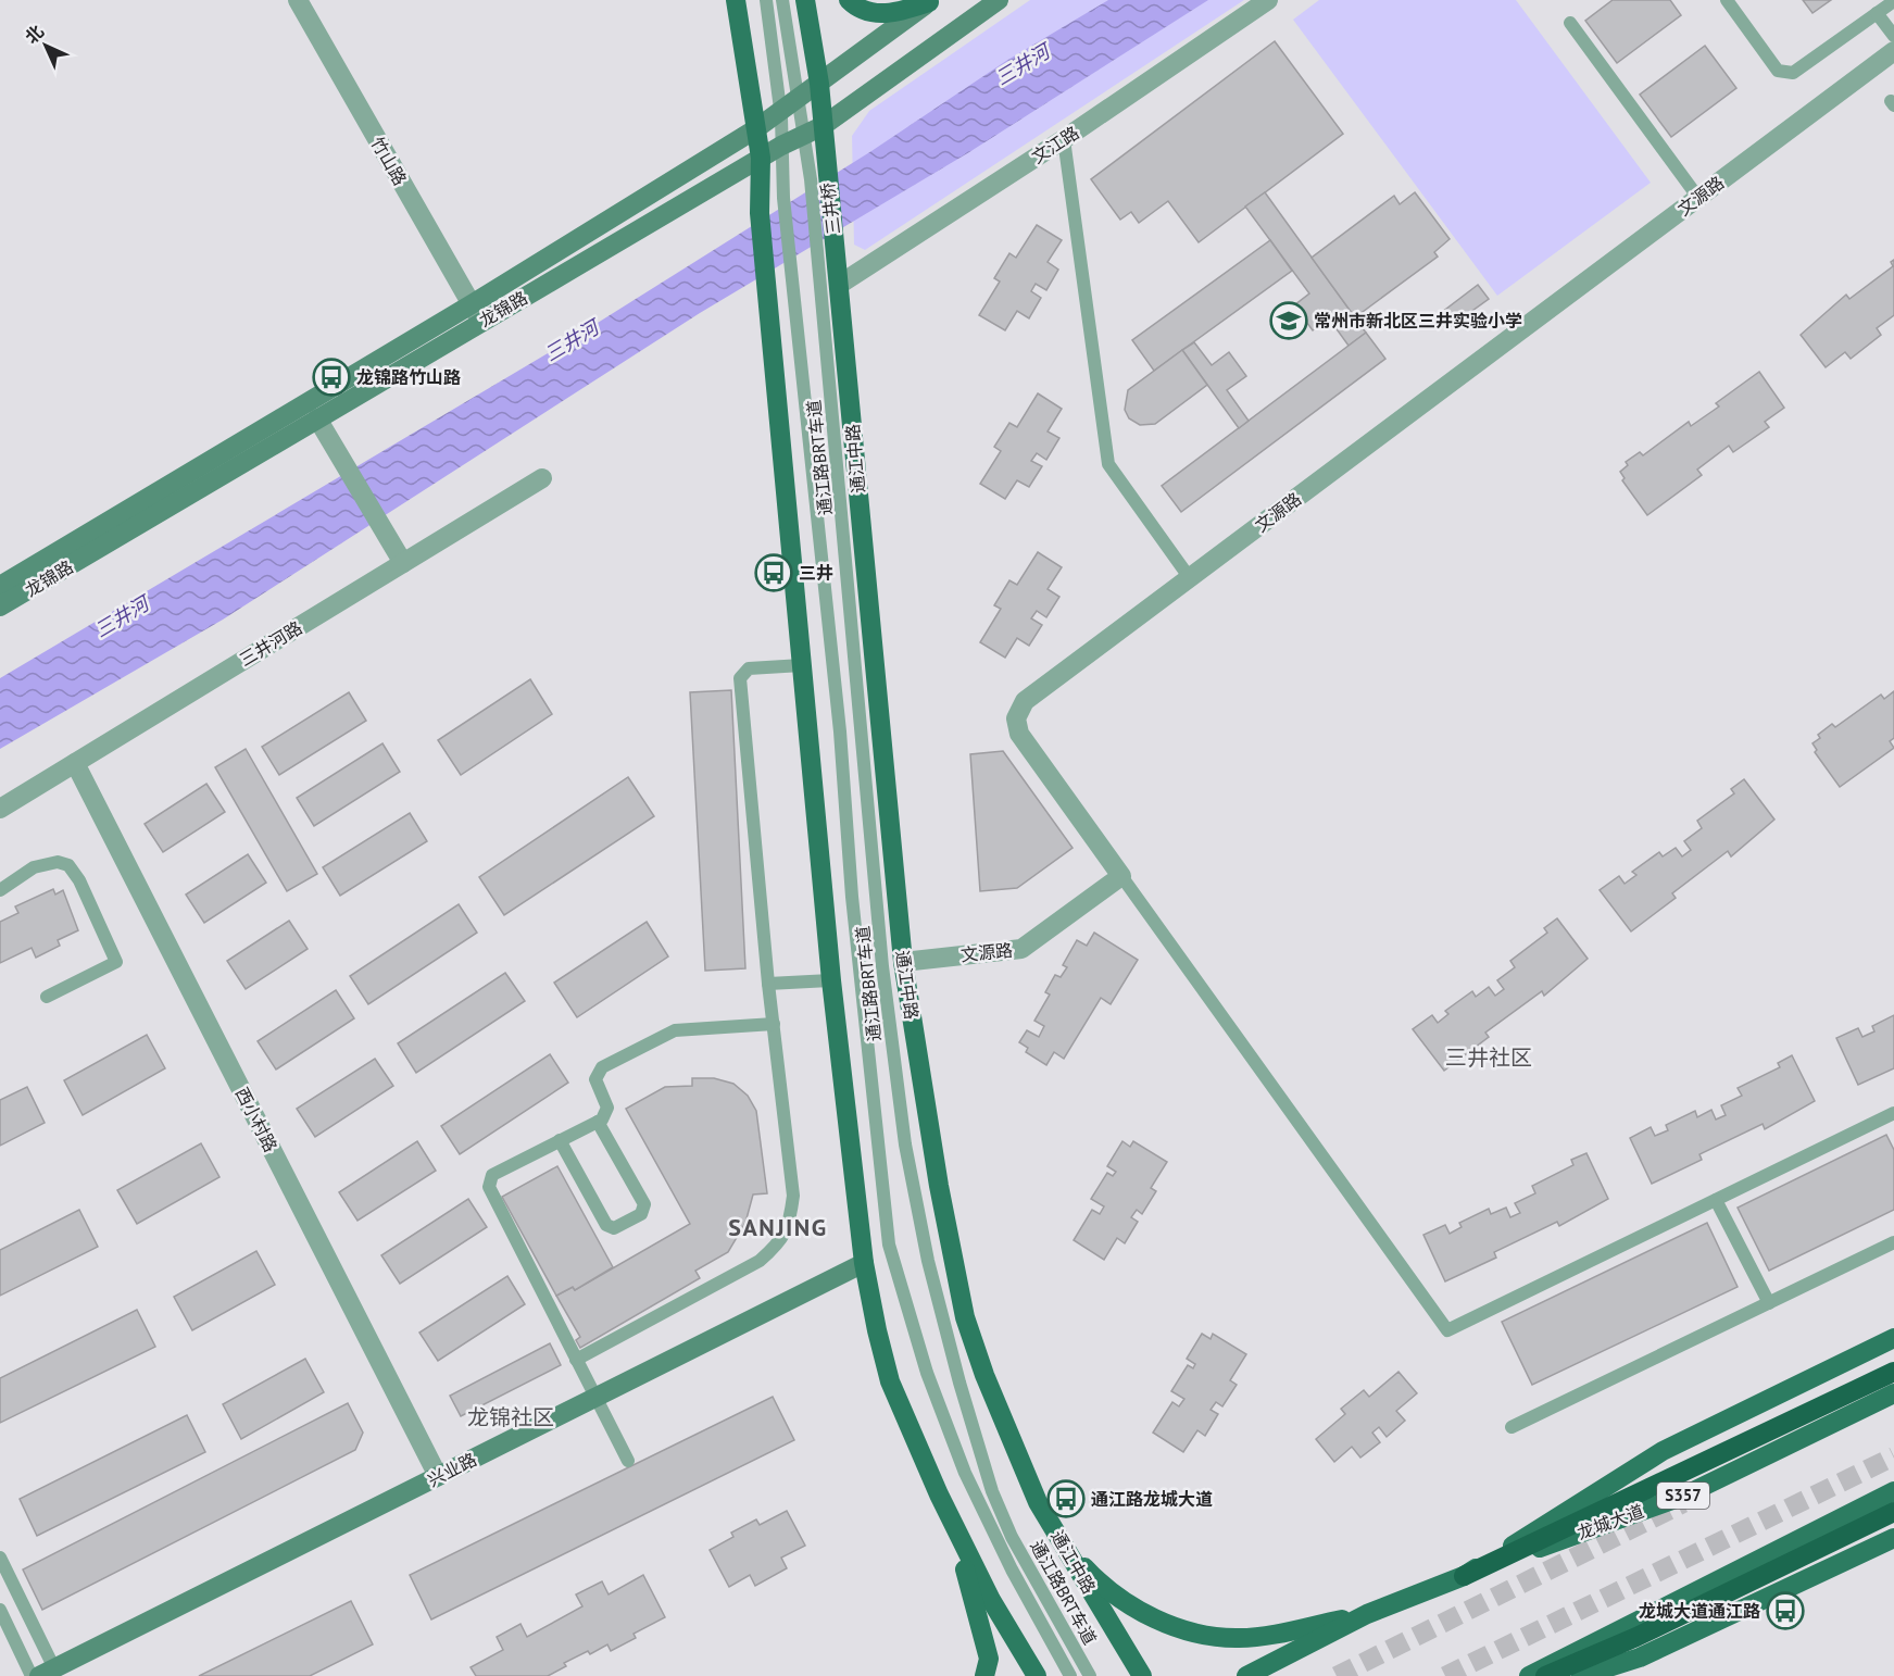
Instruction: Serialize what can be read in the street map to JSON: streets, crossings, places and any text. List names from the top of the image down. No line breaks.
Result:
{"streets":{"main road":["三井桥","龙锦路","通江中路","兴业路","S357","龙城大道"],"street":["文江路","竹山路","文源路","三井河路","西小村路"],"lane":["通江路BRT车道"]},"crossings":[["文江路","通江中路"],["竹山路","龙锦路"],["文源路","通江中路"],["三井桥","通江路BRT车道"],["三井桥","通江中路"],["龙锦路","通江路BRT车道"],["通江路BRT车道","通江中路"],["三井河路","西小村路"],["西小村路","兴业路"],["S357","龙城大道"]],"districts":["三井社区","SANJING","龙锦社区"],"water":["三井河"],"places":{"school or university":["常州市新北区三井实验小学"],"bus stop":["龙锦路竹山路","三井","通江路龙城大道","龙城大道通江路"]},"north":"top left"}
